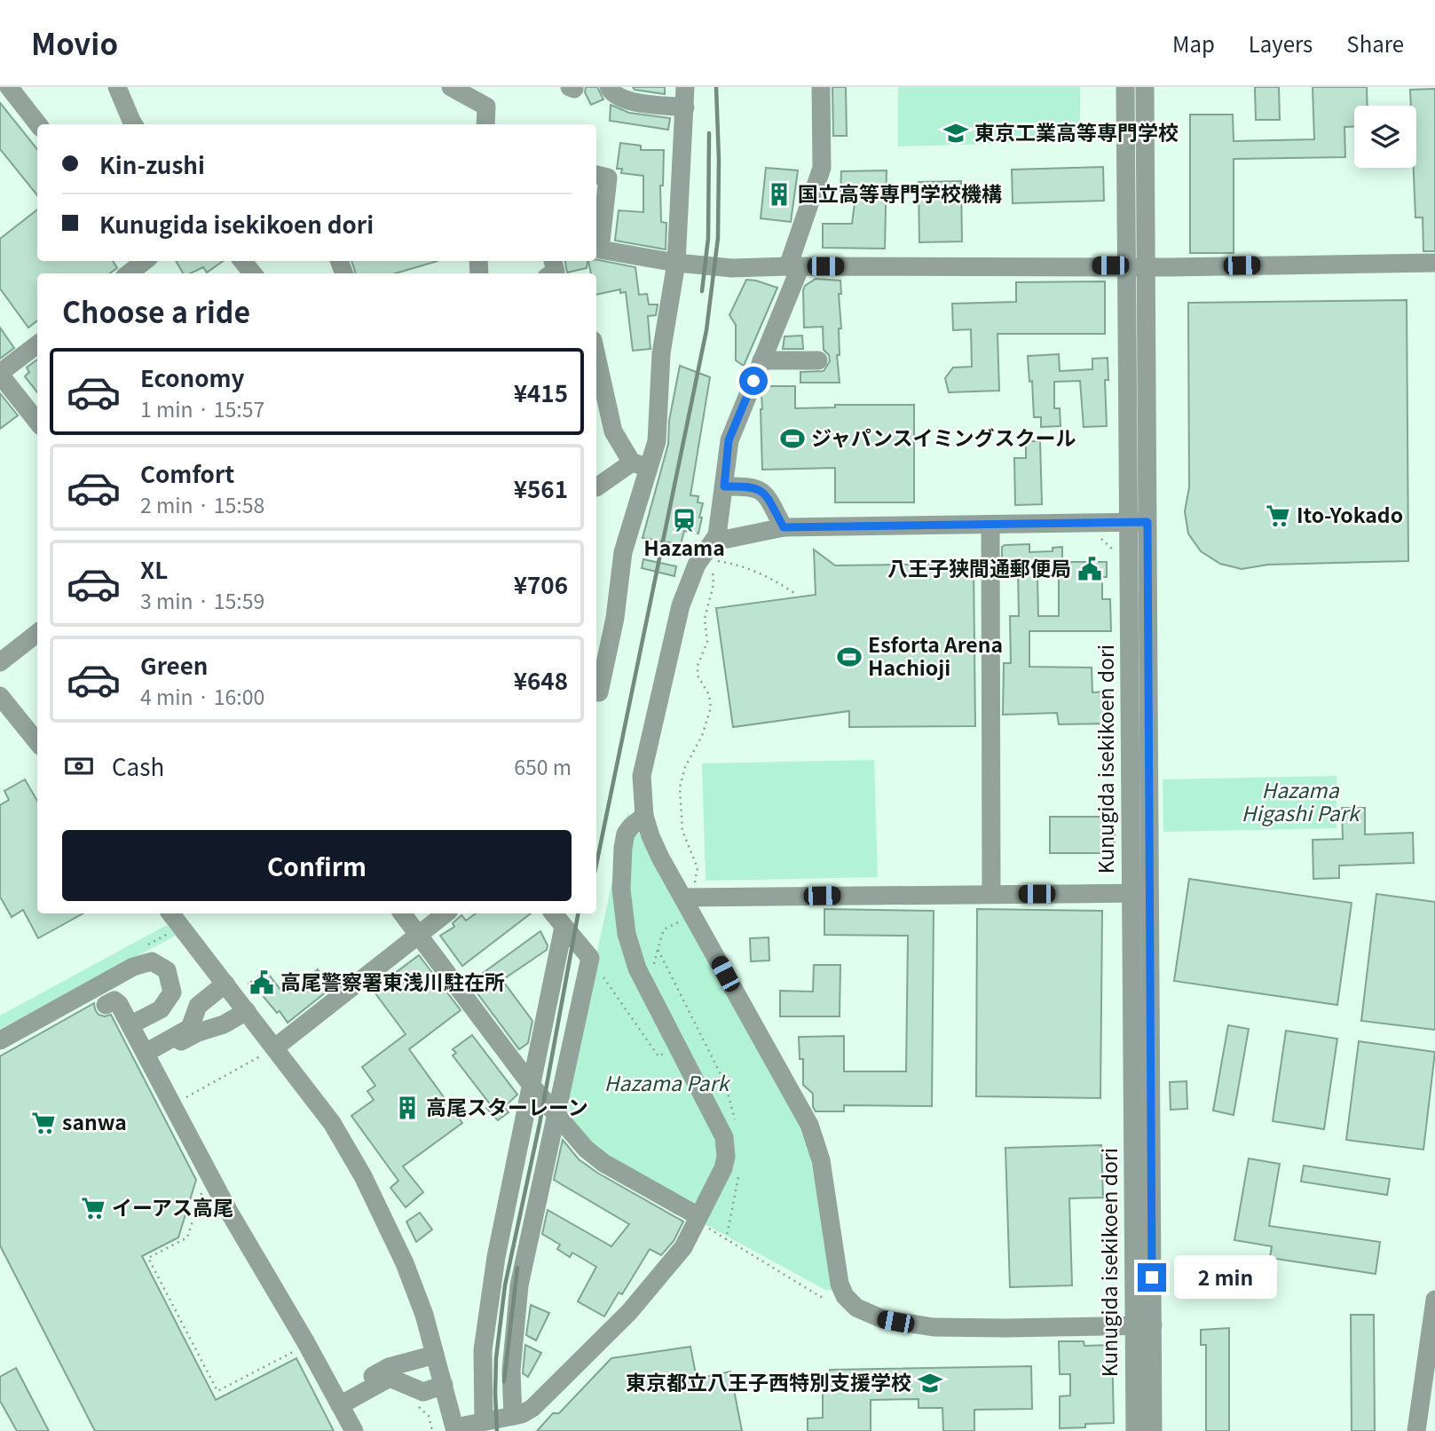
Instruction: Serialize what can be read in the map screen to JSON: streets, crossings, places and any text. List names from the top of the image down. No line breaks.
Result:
{"streets":{"street":["Kunugida isekikoen dori"]},"parks":["Hazama Higashi Park","Hazama Park"],"places":{"school or university":["東京工業高等専門学校","東京都立八王子西特別支援学校"],"building":["国立高等専門学校機構","高尾スターレーン"],"sports":["ジャパンスイミングスクール","Esforta Arena Hachioji"],"supermarket":["Ito-Yokado","sanwa","イーアス高尾"],"station":["Hazama"],"public building":["八王子狭間通郵便局","高尾警察署東浅川駐在所"]},"page":{"header":"Movio","nav":["Map","Layers","Share"],"banner":["Kin-zushi","Kunugida isekikoen dori"],"heading":"Choose a ride","list":[{"name":"Economy","note":"1 min · 15:57","value":"¥415"},{"name":"Comfort","note":"2 min · 15:58","value":"¥561"},{"name":"XL","note":"3 min · 15:59","value":"¥706"},{"name":"Green","note":"4 min · 16:00","value":"¥648"}],"pay":["Cash","650 m"],"buttons":"Confirm","bubble":"2 min"}}
